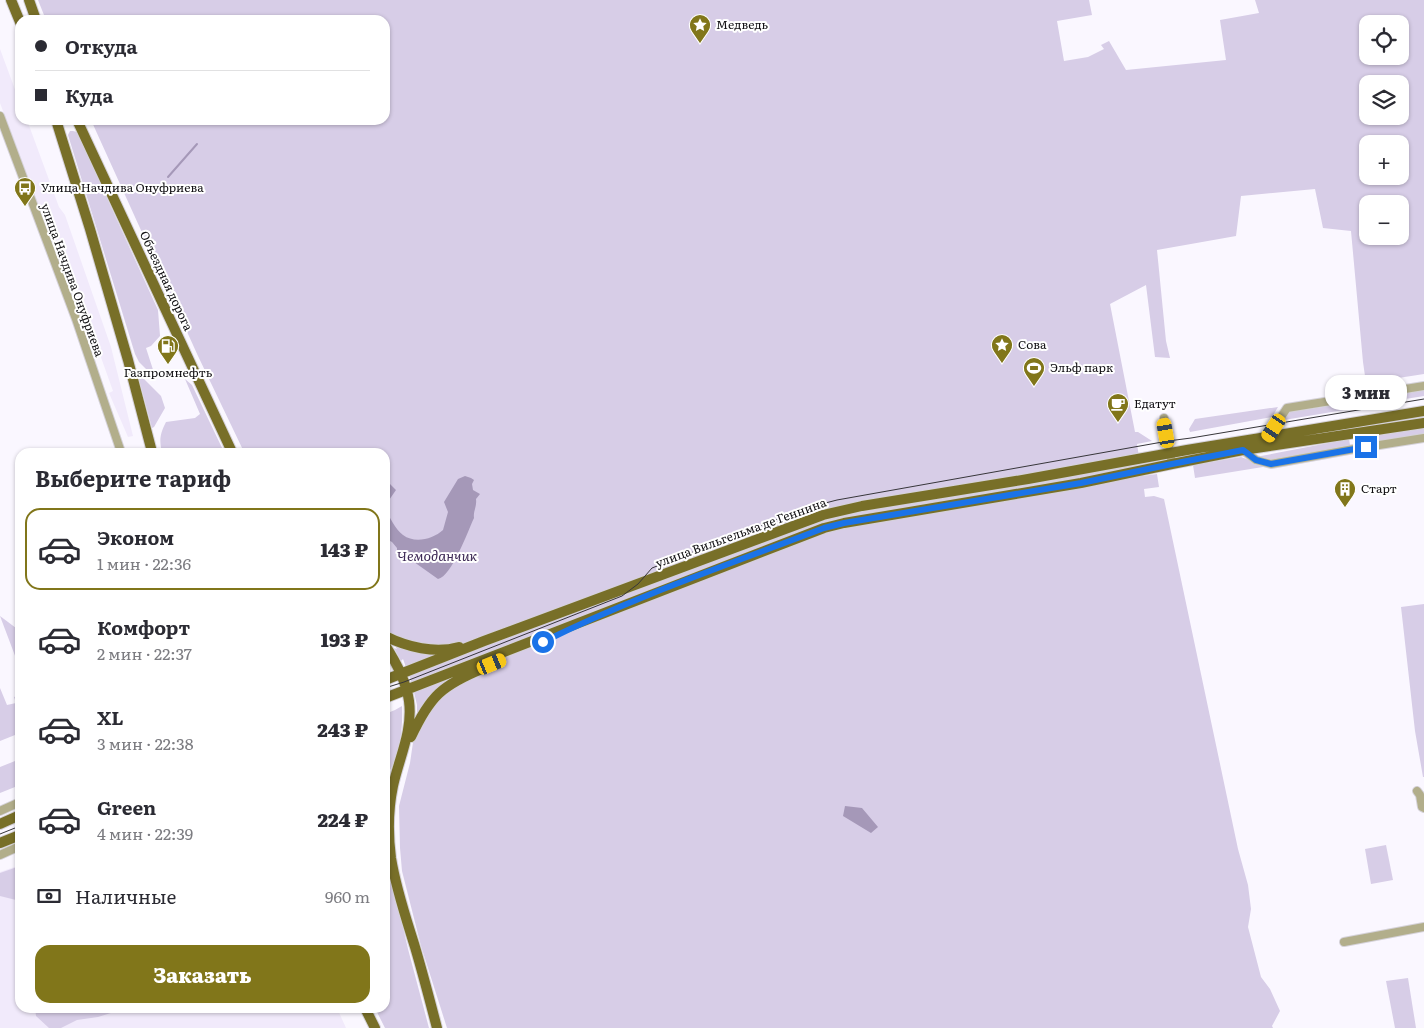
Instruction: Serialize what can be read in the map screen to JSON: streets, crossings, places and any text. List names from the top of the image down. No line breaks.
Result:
{"streets":{"main road":["Объездная дорога","улица Вильгельма де Геннина"],"street":["улица Начдива Онуфриева"]},"water":["Чемоданчик"],"places":{"place":["Медведь","Сова"],"bus stop":["Улица Начдива Онуфриева"],"fuel station":["Газпромнефть"],"sports":["Эльф парк"],"cafe":["Едатут"],"building":["Старт"]},"page":{"map_buttons":["+","−"],"banner":["Откуда","Куда"],"bubble":"3 мин","heading":"Выберите тариф","list":[{"name":"Эконом","note":"1 мин · 22:36","value":"143 ₽"},{"name":"Комфорт","note":"2 мин · 22:37","value":"193 ₽"},{"name":"XL","note":"3 мин · 22:38","value":"243 ₽"},{"name":"Green","note":"4 мин · 22:39","value":"224 ₽"}],"pay":["Наличные","960 m"],"buttons":"Заказать"}}
